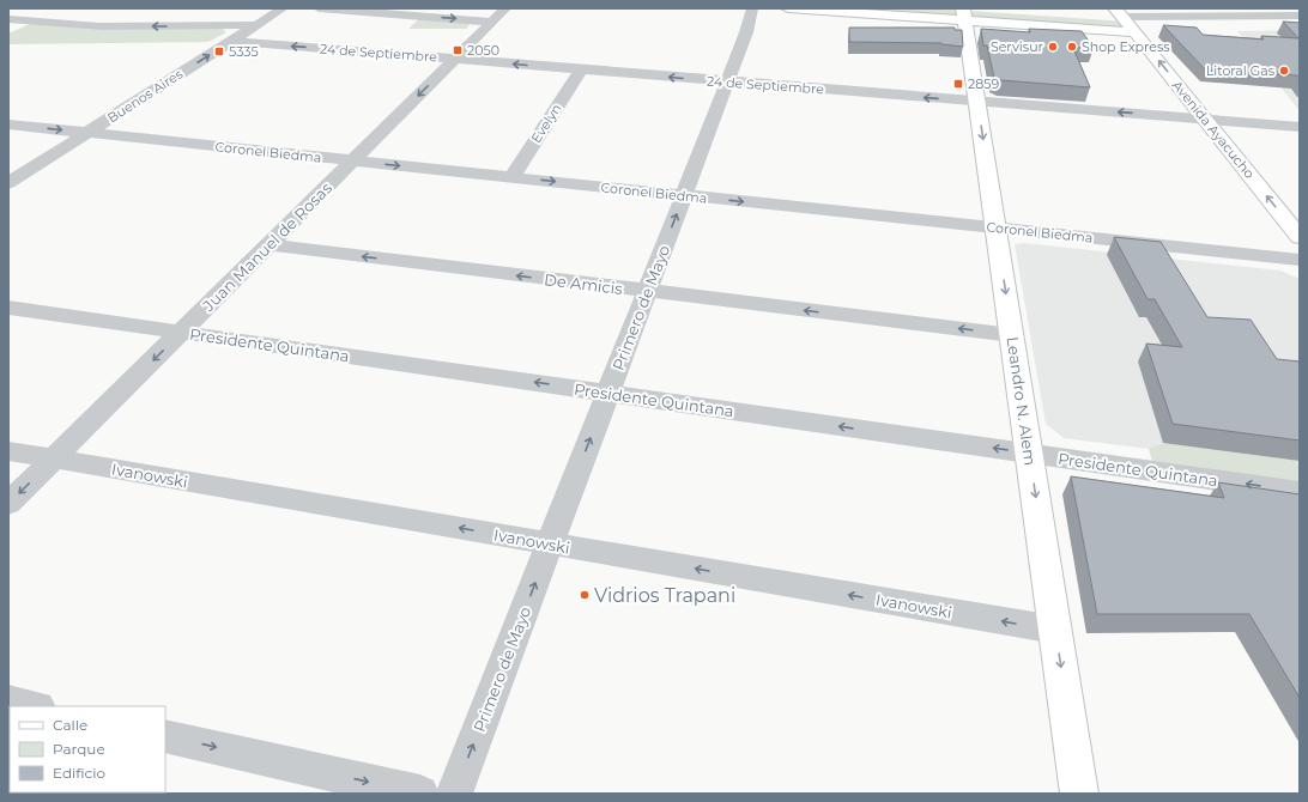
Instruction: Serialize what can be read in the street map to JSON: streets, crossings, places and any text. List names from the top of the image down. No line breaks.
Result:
{"streets":{"main road":["Avenida Ayacucho","Leandro N. Alem"],"street":["24 de Septiembre","Buenos Aires","Evelyn","Coronel Biedma","Juan Manuel de Rosas","De Amicis","Primero de Mayo","Presidente Quintana","Ivanowski"]},"crossings":[["24 de Septiembre","Buenos Aires"],["24 de Septiembre","Evelyn"],["24 de Septiembre","Avenida Ayacucho"],["24 de Septiembre","Juan Manuel de Rosas"],["24 de Septiembre","Primero de Mayo"],["24 de Septiembre","Leandro N. Alem"],["Buenos Aires","Coronel Biedma"],["Evelyn","Coronel Biedma"],["Coronel Biedma","Juan Manuel de Rosas"],["Coronel Biedma","Primero de Mayo"],["Coronel Biedma","Leandro N. Alem"],["Juan Manuel de Rosas","De Amicis"],["Juan Manuel de Rosas","Presidente Quintana"],["Juan Manuel de Rosas","Ivanowski"],["De Amicis","Primero de Mayo"],["De Amicis","Leandro N. Alem"],["Primero de Mayo","Presidente Quintana"],["Primero de Mayo","Ivanowski"],["Presidente Quintana","Leandro N. Alem"],["Leandro N. Alem","Ivanowski"]],"one_way":["24 de Septiembre","Buenos Aires","Avenida Ayacucho","Juan Manuel de Rosas","De Amicis","Primero de Mayo","Presidente Quintana","Leandro N. Alem","Ivanowski"],"places":{"other":["Servisur","Shop Express","Litoral Gas","Vidrios Trapani"],"transit":["2050","5335","2859"]},"legend":["Calle","Parque","Edificio"]}
